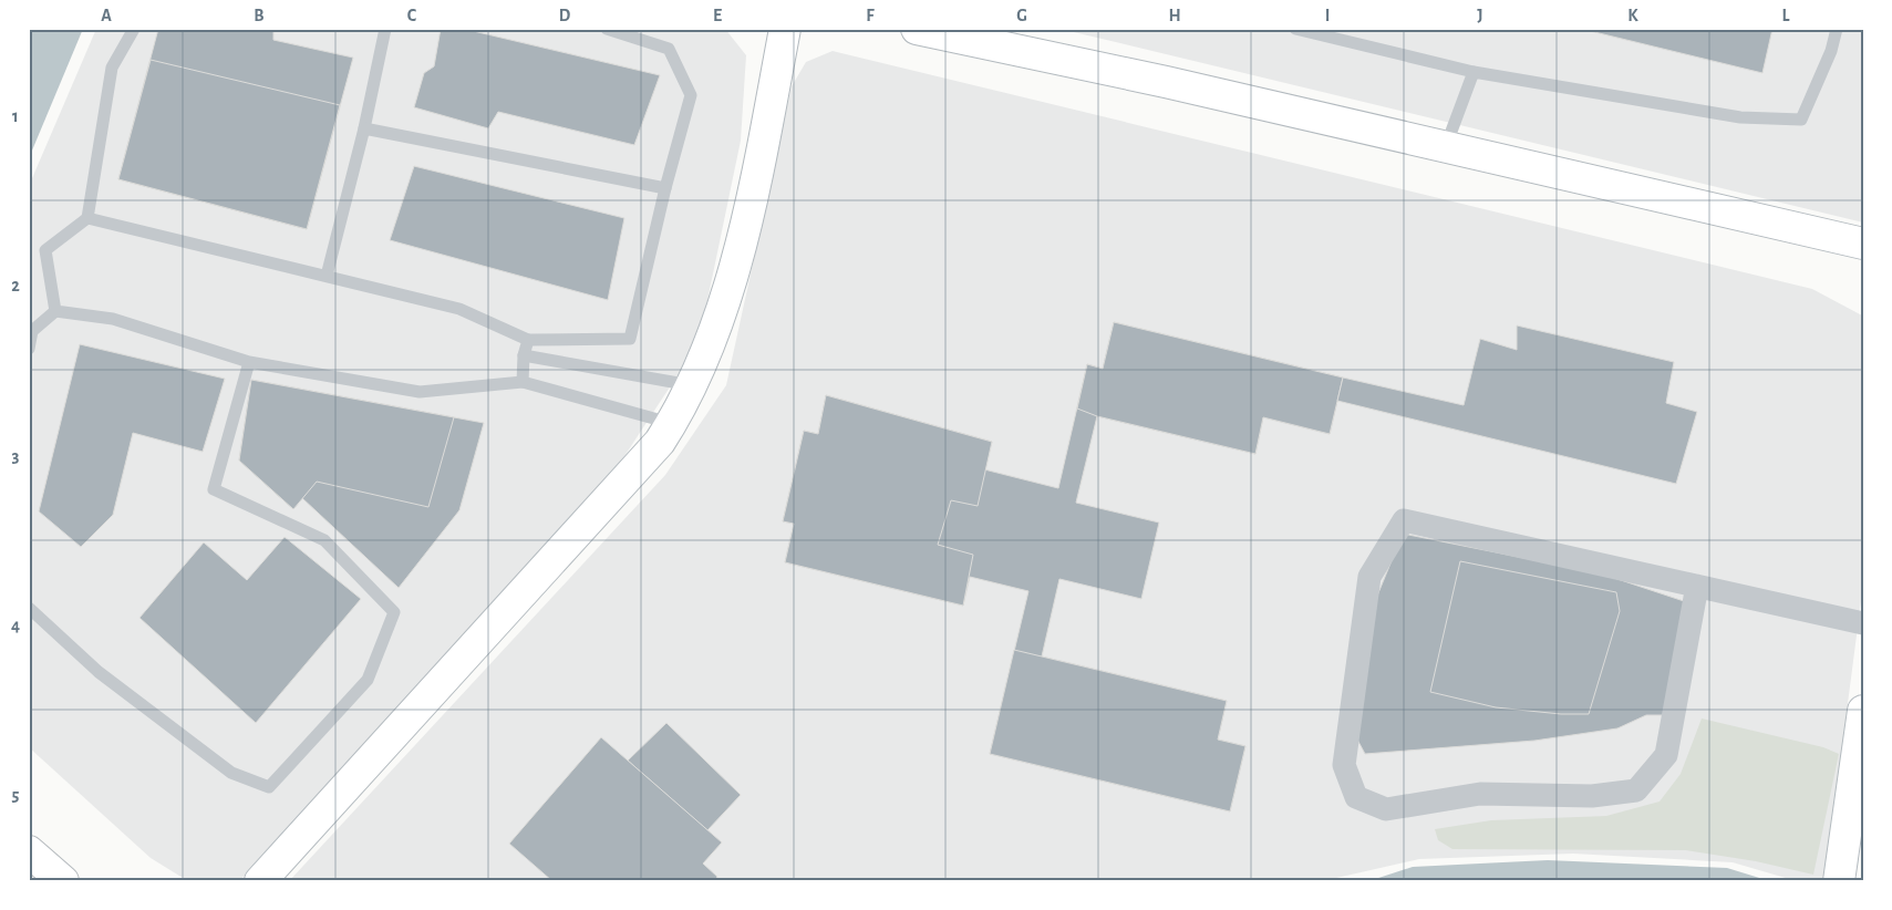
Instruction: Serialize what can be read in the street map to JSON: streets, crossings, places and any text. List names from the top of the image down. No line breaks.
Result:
{"grid":{"columns":["A","B","C","D","E","F","G","H","I","J","K","L"],"rows":["1","2","3","4","5"]}}
